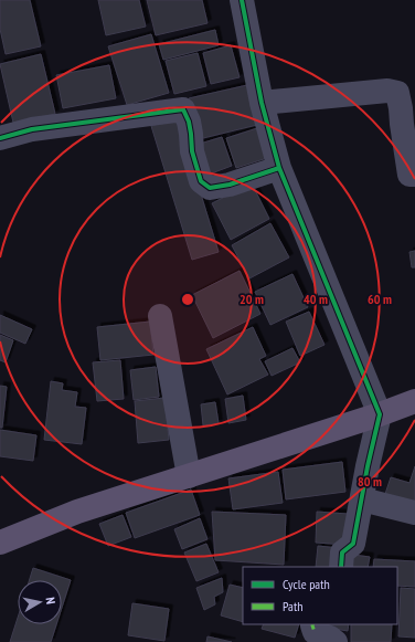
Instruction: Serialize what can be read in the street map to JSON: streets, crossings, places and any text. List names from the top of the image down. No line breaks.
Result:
{"legend":["Cycle path","Path"],"north":"right","rings":["20 m","40 m","60 m","80 m"]}
